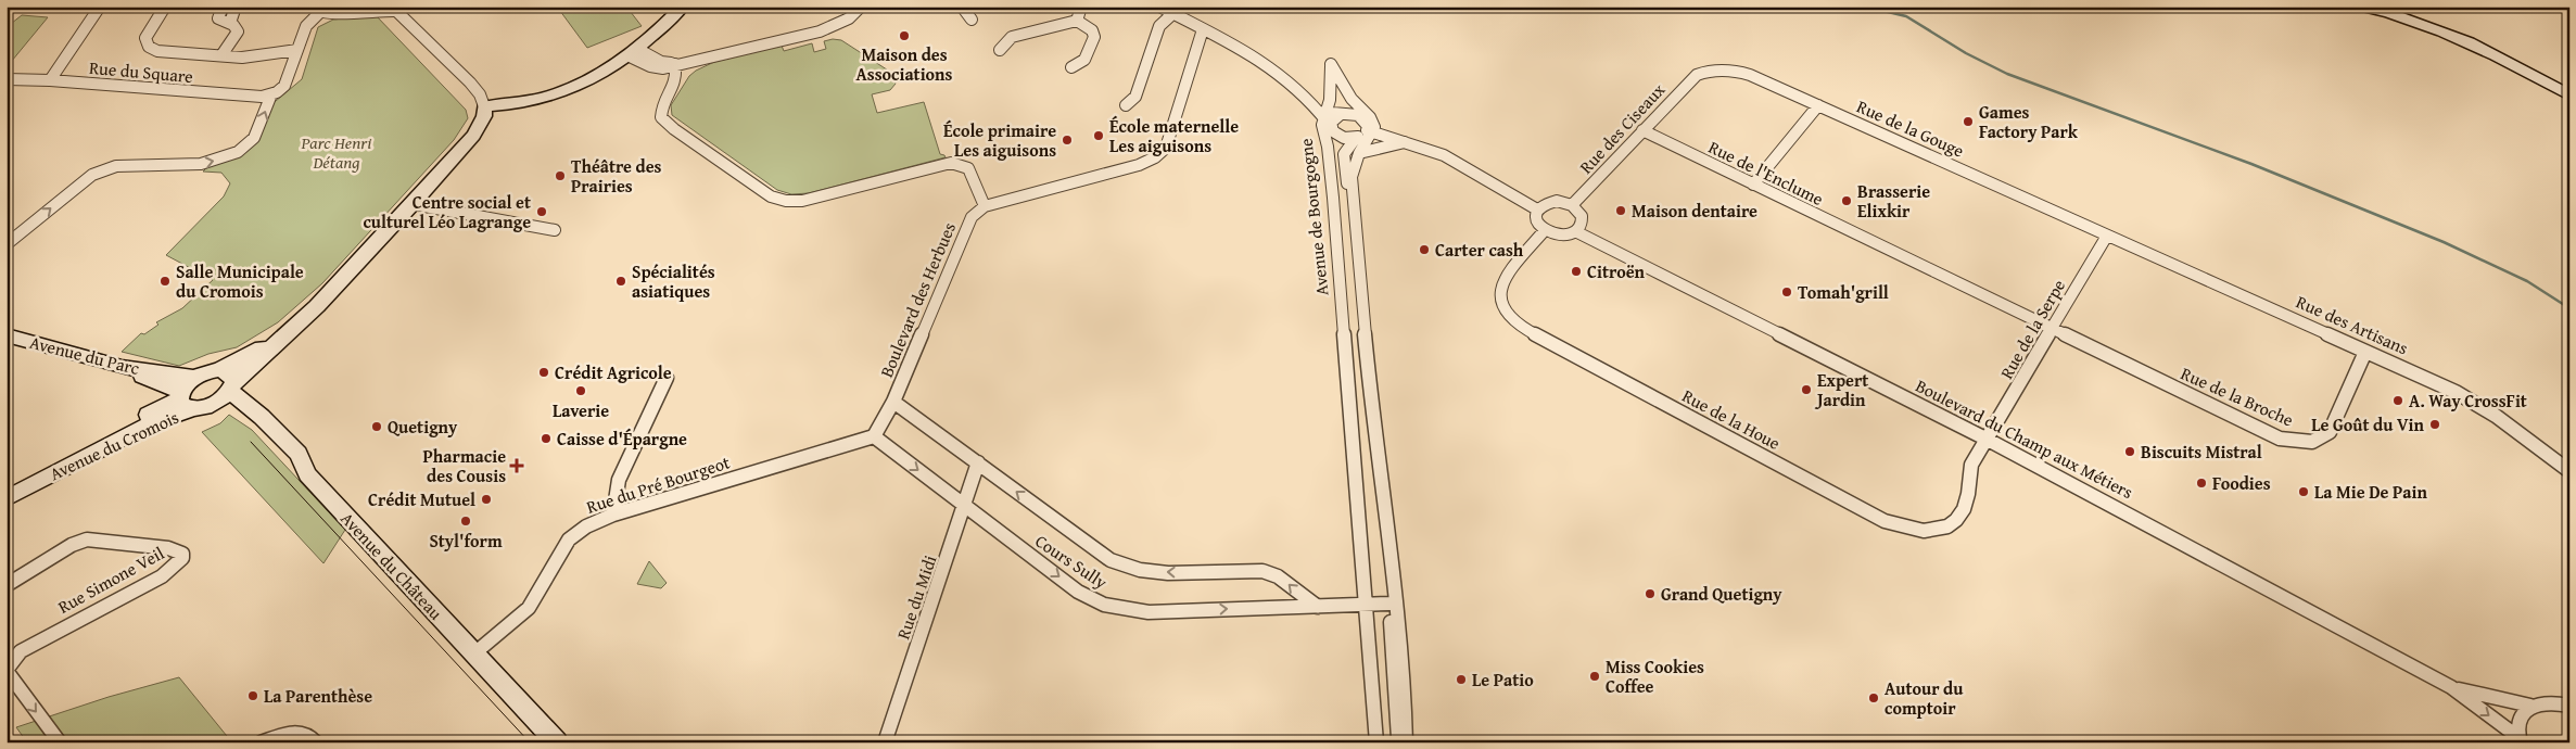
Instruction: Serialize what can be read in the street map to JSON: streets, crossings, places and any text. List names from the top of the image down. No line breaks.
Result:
{"streets":{"main road":["Avenue du Parc","Avenue du Cromois","Avenue du Château"],"street":["Rue du Square","Rue des Ciseaux","Rue de la Gouge","Rue de l'Enclume","Avenue de Bourgogne","Boulevard des Herbues","Rue des Artisans","Rue de la Serpe","Rue de la Broche","Rue de la Houe","Boulevard du Champ aux Métiers","Rue du Pré Bourgeot","Cours Sully","Rue Simone Veil","Rue du Midi"]},"crossings":[["Rue des Ciseaux","Rue de la Gouge"],["Rue des Ciseaux","Rue de l'Enclume"],["Rue des Ciseaux","Rue de la Houe"],["Rue des Ciseaux","Boulevard du Champ aux Métiers"],["Rue de la Gouge","Rue des Artisans"],["Rue de la Gouge","Rue de la Serpe"],["Rue de l'Enclume","Rue de la Serpe"],["Rue de l'Enclume","Rue de la Broche"],["Avenue de Bourgogne","Cours Sully"],["Boulevard des Herbues","Rue du Pré Bourgeot"],["Boulevard des Herbues","Cours Sully"],["Rue des Artisans","Rue de la Serpe"],["Rue des Artisans","Rue de la Broche"],["Rue de la Serpe","Rue de la Broche"],["Rue de la Serpe","Rue de la Houe"],["Rue de la Serpe","Boulevard du Champ aux Métiers"],["Rue de la Houe","Boulevard du Champ aux Métiers"],["Rue du Pré Bourgeot","Cours Sully"],["Rue du Pré Bourgeot","Avenue du Château"],["Cours Sully","Rue du Midi"]],"parks":["Parc Henri Détang"],"places":{"other":["Maison des Associations","Games Factory Park","École maternelle Les aiguisons","École primaire Les aiguisons","Théâtre des Prairies","Brasserie Elixkir","Maison dentaire","Centre social et culturel Léo Lagrange","Carter cash","Citroën","Salle Municipale du Cromois","Spécialités asiatiques","Tomah'grill","Crédit Agricole","Expert Jardin","Laverie","A. Way CrossFit","Le Goût du Vin","Quetigny","Caisse d'Épargne","Biscuits Mistral","Foodies","La Mie De Pain","Crédit Mutuel","Styl'form","Grand Quetigny","Miss Cookies Coffee","Le Patio","La Parenthèse","Autour du comptoir"],"health":["Pharmacie des Cousis"]}}
